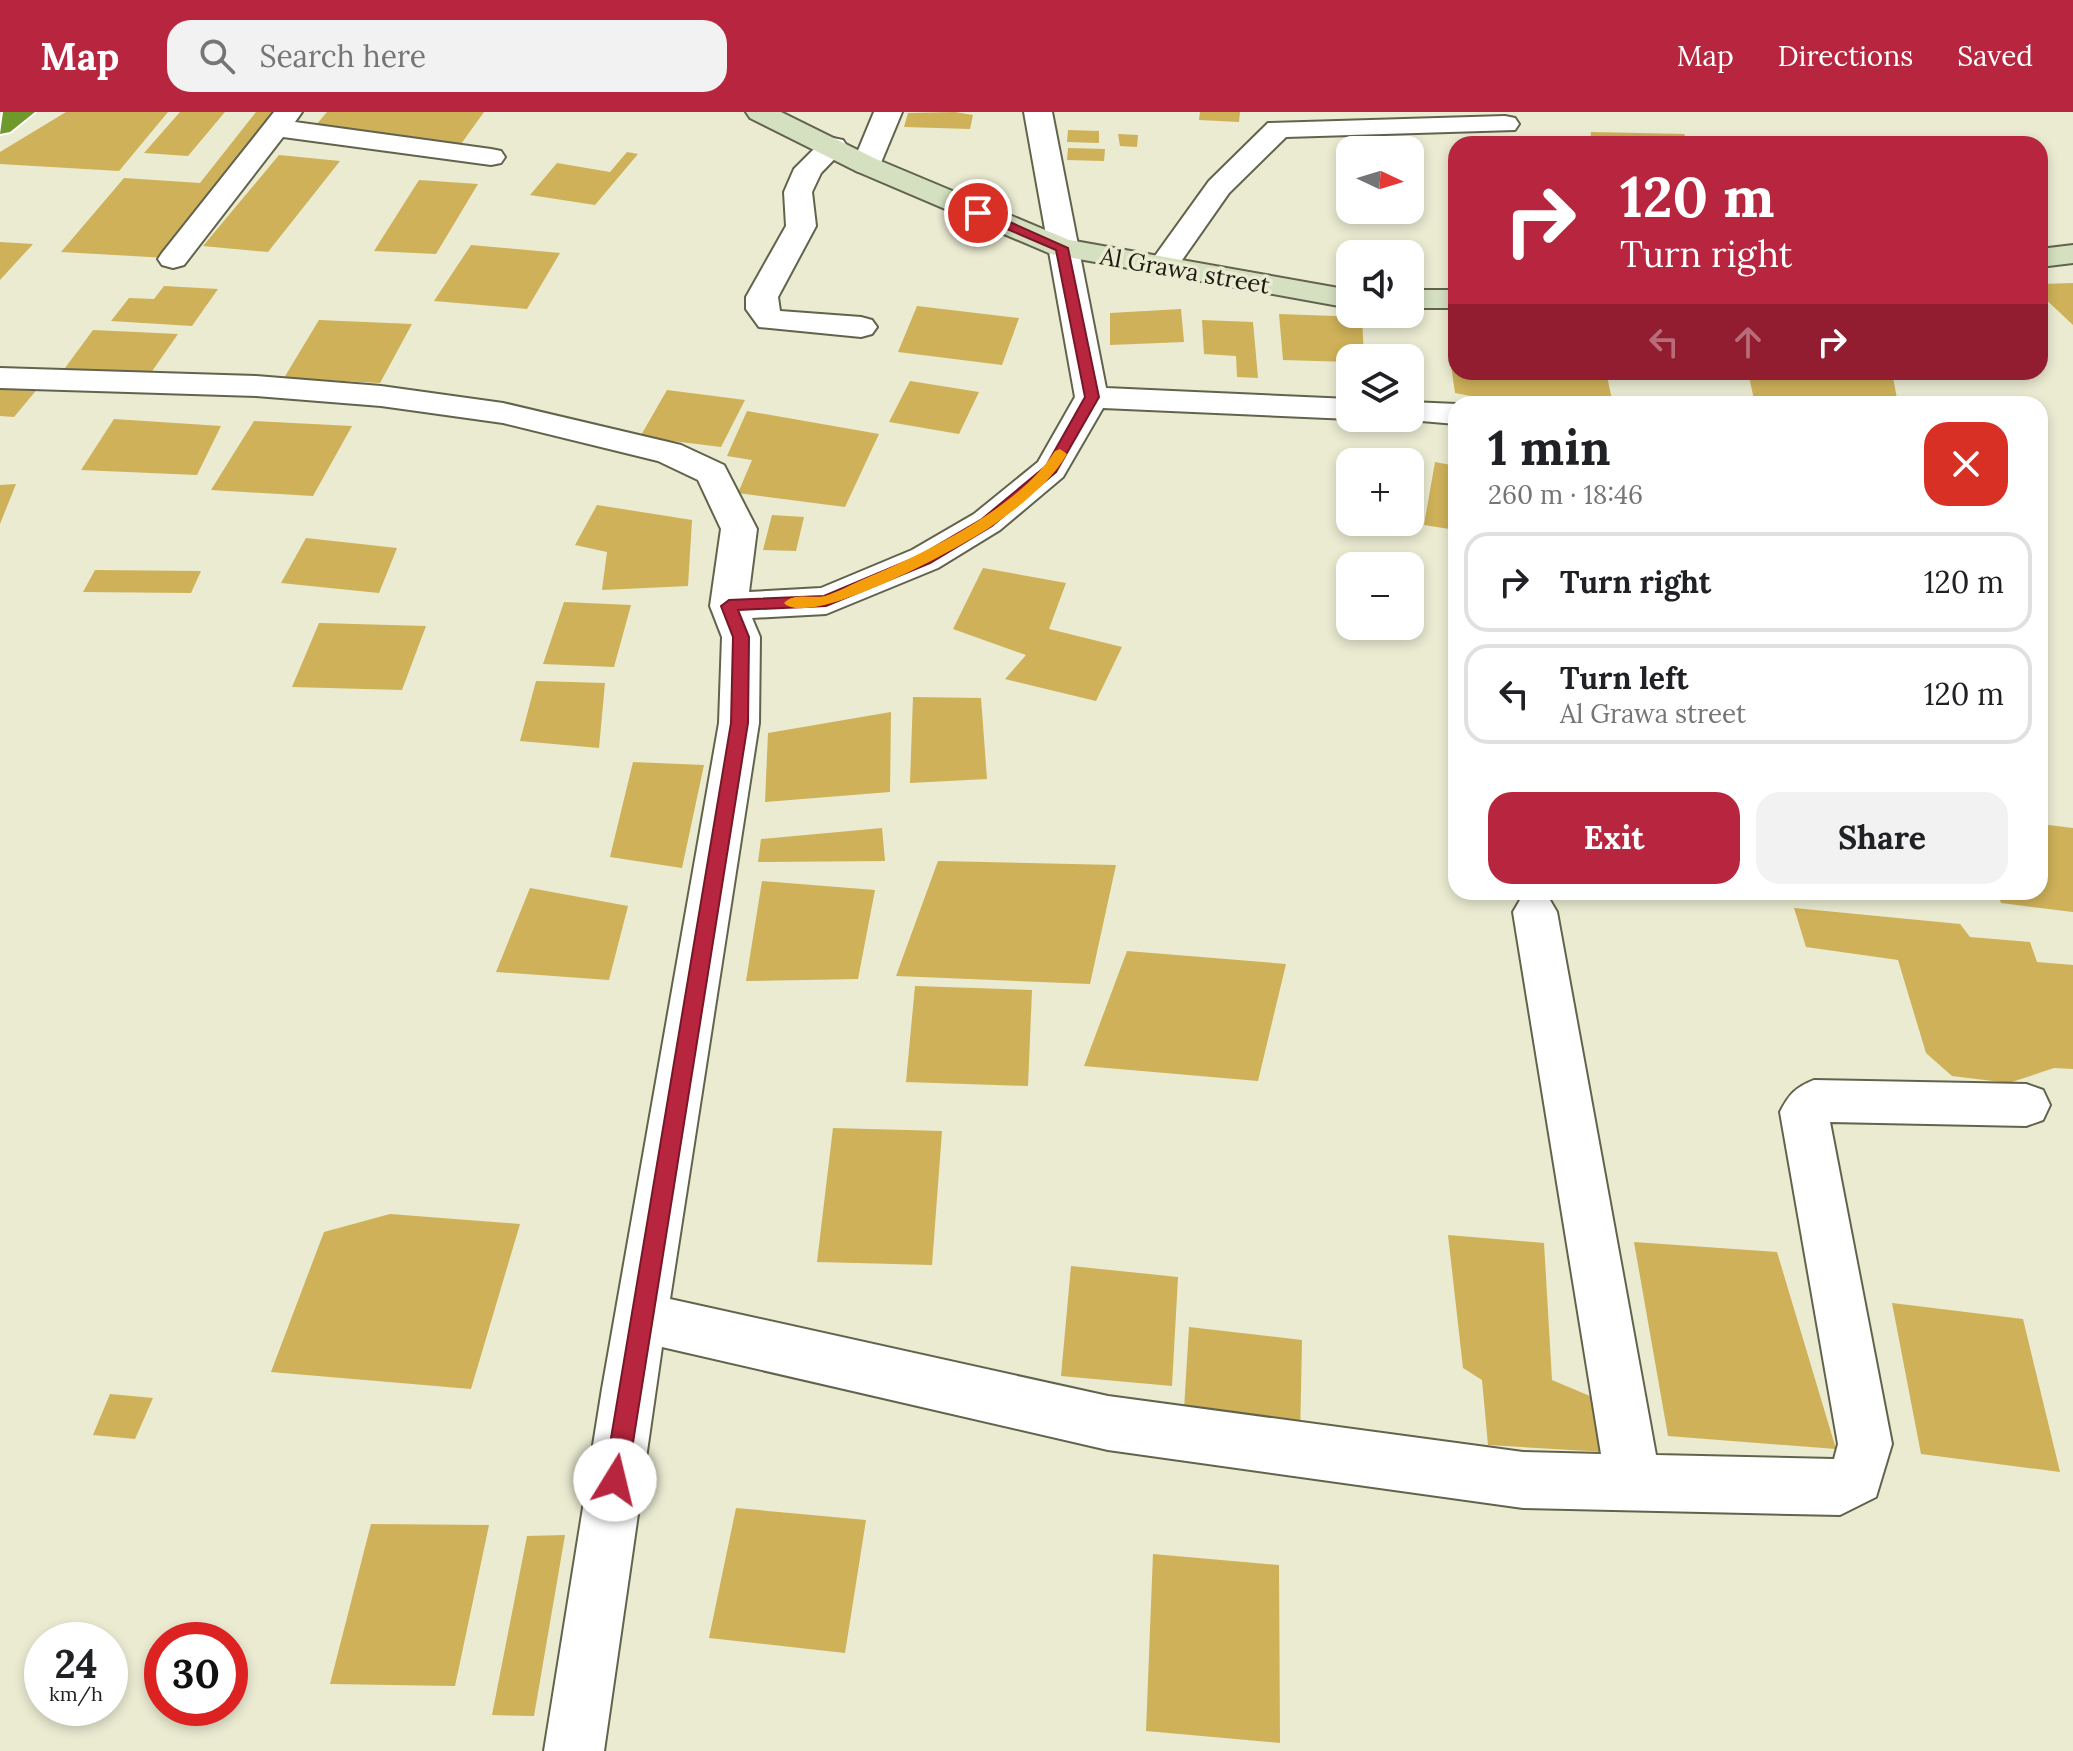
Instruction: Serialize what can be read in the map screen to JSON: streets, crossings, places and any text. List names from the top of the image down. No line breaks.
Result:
{"streets":{"street":["Al Grawa street"]},"north":"right","page":{"header":"Map","search":"Search here","nav":["Map","Directions","Saved"],"map_buttons":["+","−"],"turn":["120 m","Turn right"],"heading":["1 min","260 m · 18:46"],"list":[{"name":"Turn right","value":"120 m"},{"name":"Turn left","note":"Al Grawa street","value":"120 m"}],"buttons":["Exit","Share"],"speed":"24 km/h","limit":"30"}}
